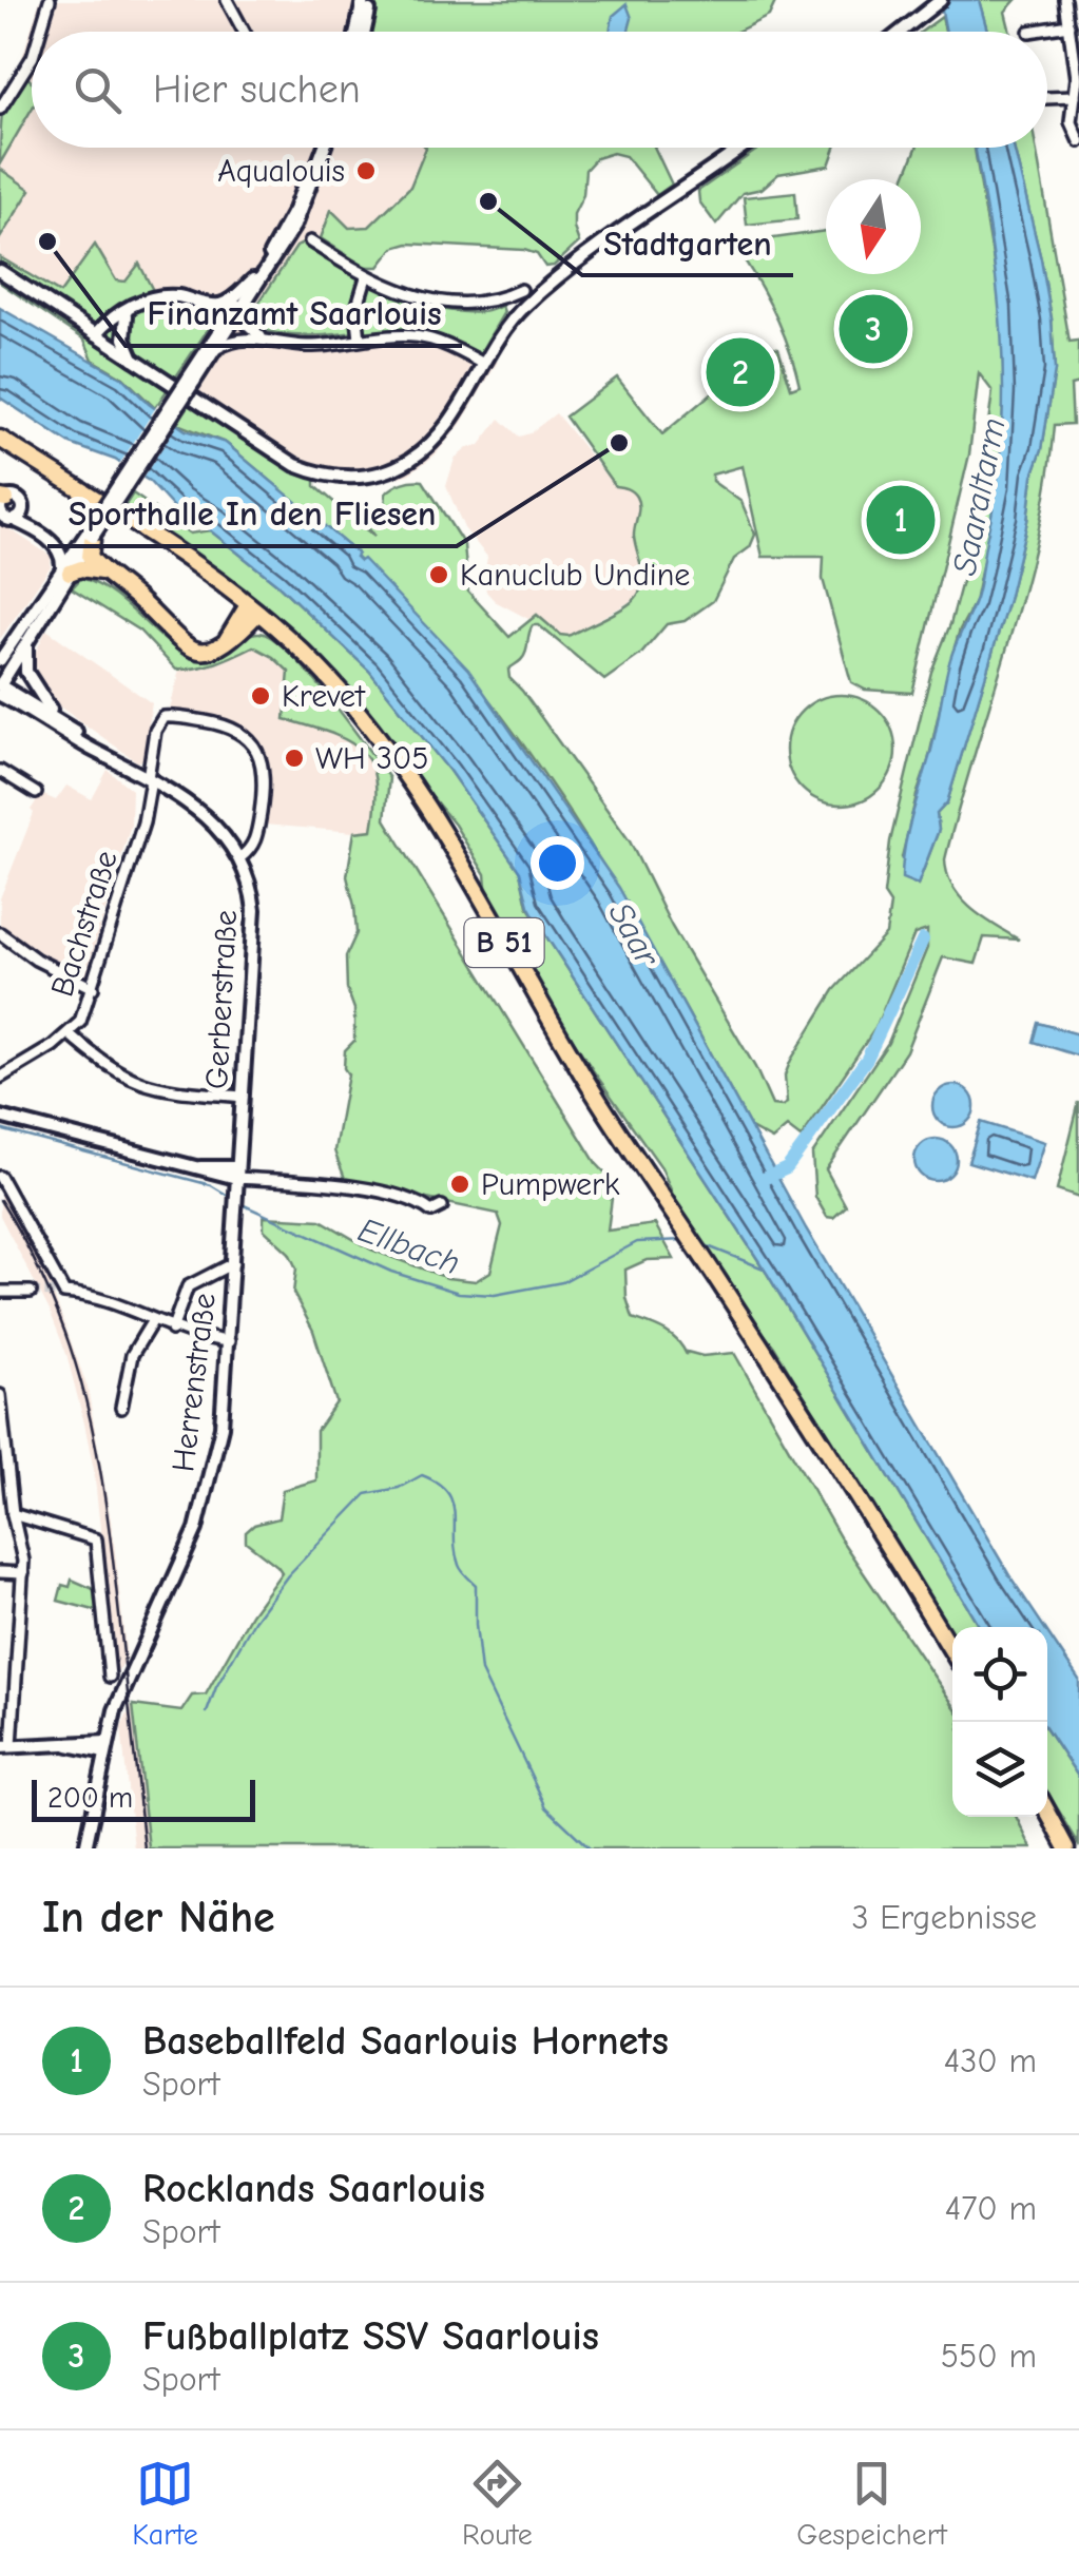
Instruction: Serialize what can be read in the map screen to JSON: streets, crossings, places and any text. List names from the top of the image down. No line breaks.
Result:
{"streets":{"main road":["B 51"],"street":["Bachstraße","Gerberstraße","Herrenstraße"]},"crossings":[["Bachstraße","Gerberstraße"],["Gerberstraße","Herrenstraße"]],"water":["Saaraltarm","Saar","Ellbach"],"places":["Aqualouis","Stadtgarten","Finanzamt Saarlouis","Sporthalle In den Fliesen","Kanuclub Undine","Krevet","WH 305","Pumpwerk"],"scale_bar":"200 m","north":"bottom","page":{"search":"Hier suchen","pins":["3","2","1"],"scale":"200 m","heading":["In der Nähe","3 Ergebnisse"],"list":[{"mark":"1","name":"Baseballfeld Saarlouis Hornets","note":"Sport","value":"430 m"},{"mark":"2","name":"Rocklands Saarlouis","note":"Sport","value":"470 m"},{"mark":"3","name":"Fußballplatz SSV Saarlouis","note":"Sport","value":"550 m"}],"nav":["Karte","Route","Gespeichert"]}}
